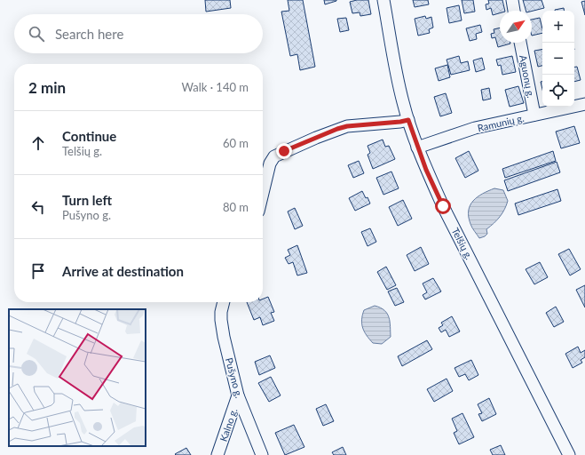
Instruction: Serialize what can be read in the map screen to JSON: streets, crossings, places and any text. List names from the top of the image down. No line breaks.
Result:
{"streets":{"street":["Aguonų g.","Ramunių g.","Telšių g.","Pušyno g.","Kalno g."]},"crossings":[["Aguonų g.","Ramunių g."],["Ramunių g.","Telšių g."],["Pušyno g.","Kalno g."]],"north":"top right","page":{"map_buttons":["+","−"],"search":"Search here","heading":["2 min","Walk · 140 m"],"list":[["Continue","Telšių g.","60 m"],["Turn left","Pušyno g.","80 m"],"Arrive at destination"]}}
